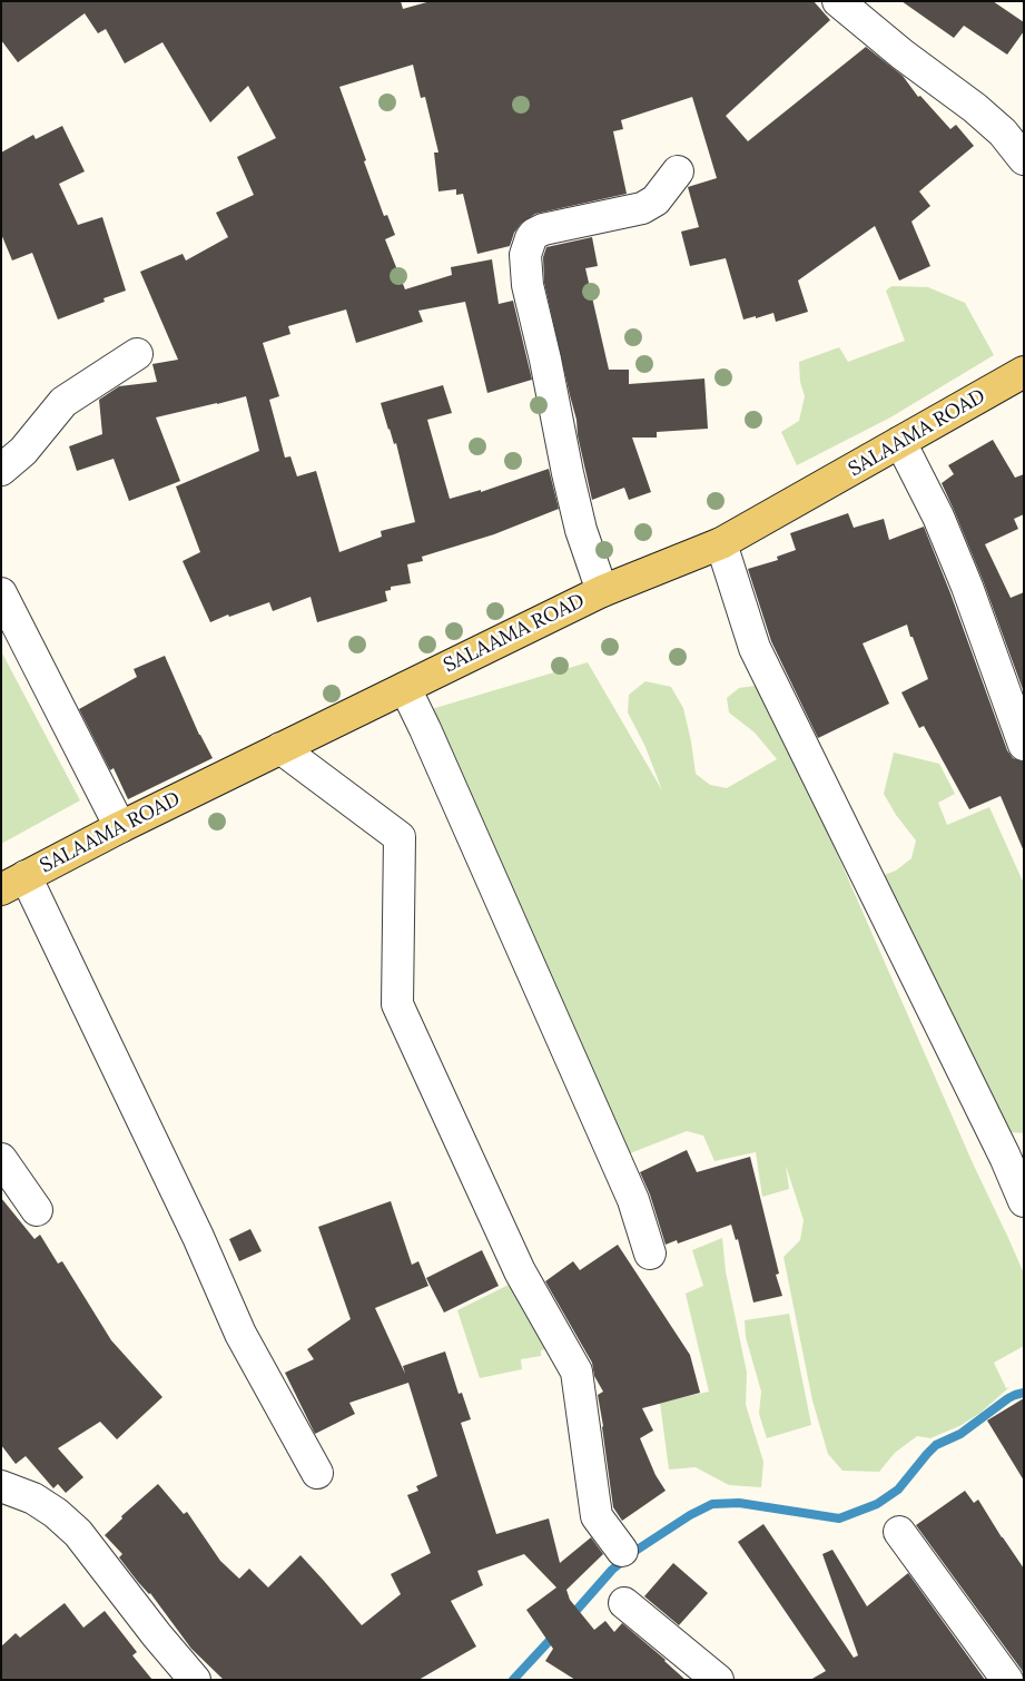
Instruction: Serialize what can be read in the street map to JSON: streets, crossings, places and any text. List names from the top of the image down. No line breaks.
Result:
{"streets":{"main road":["SALAAMA ROAD"]}}
